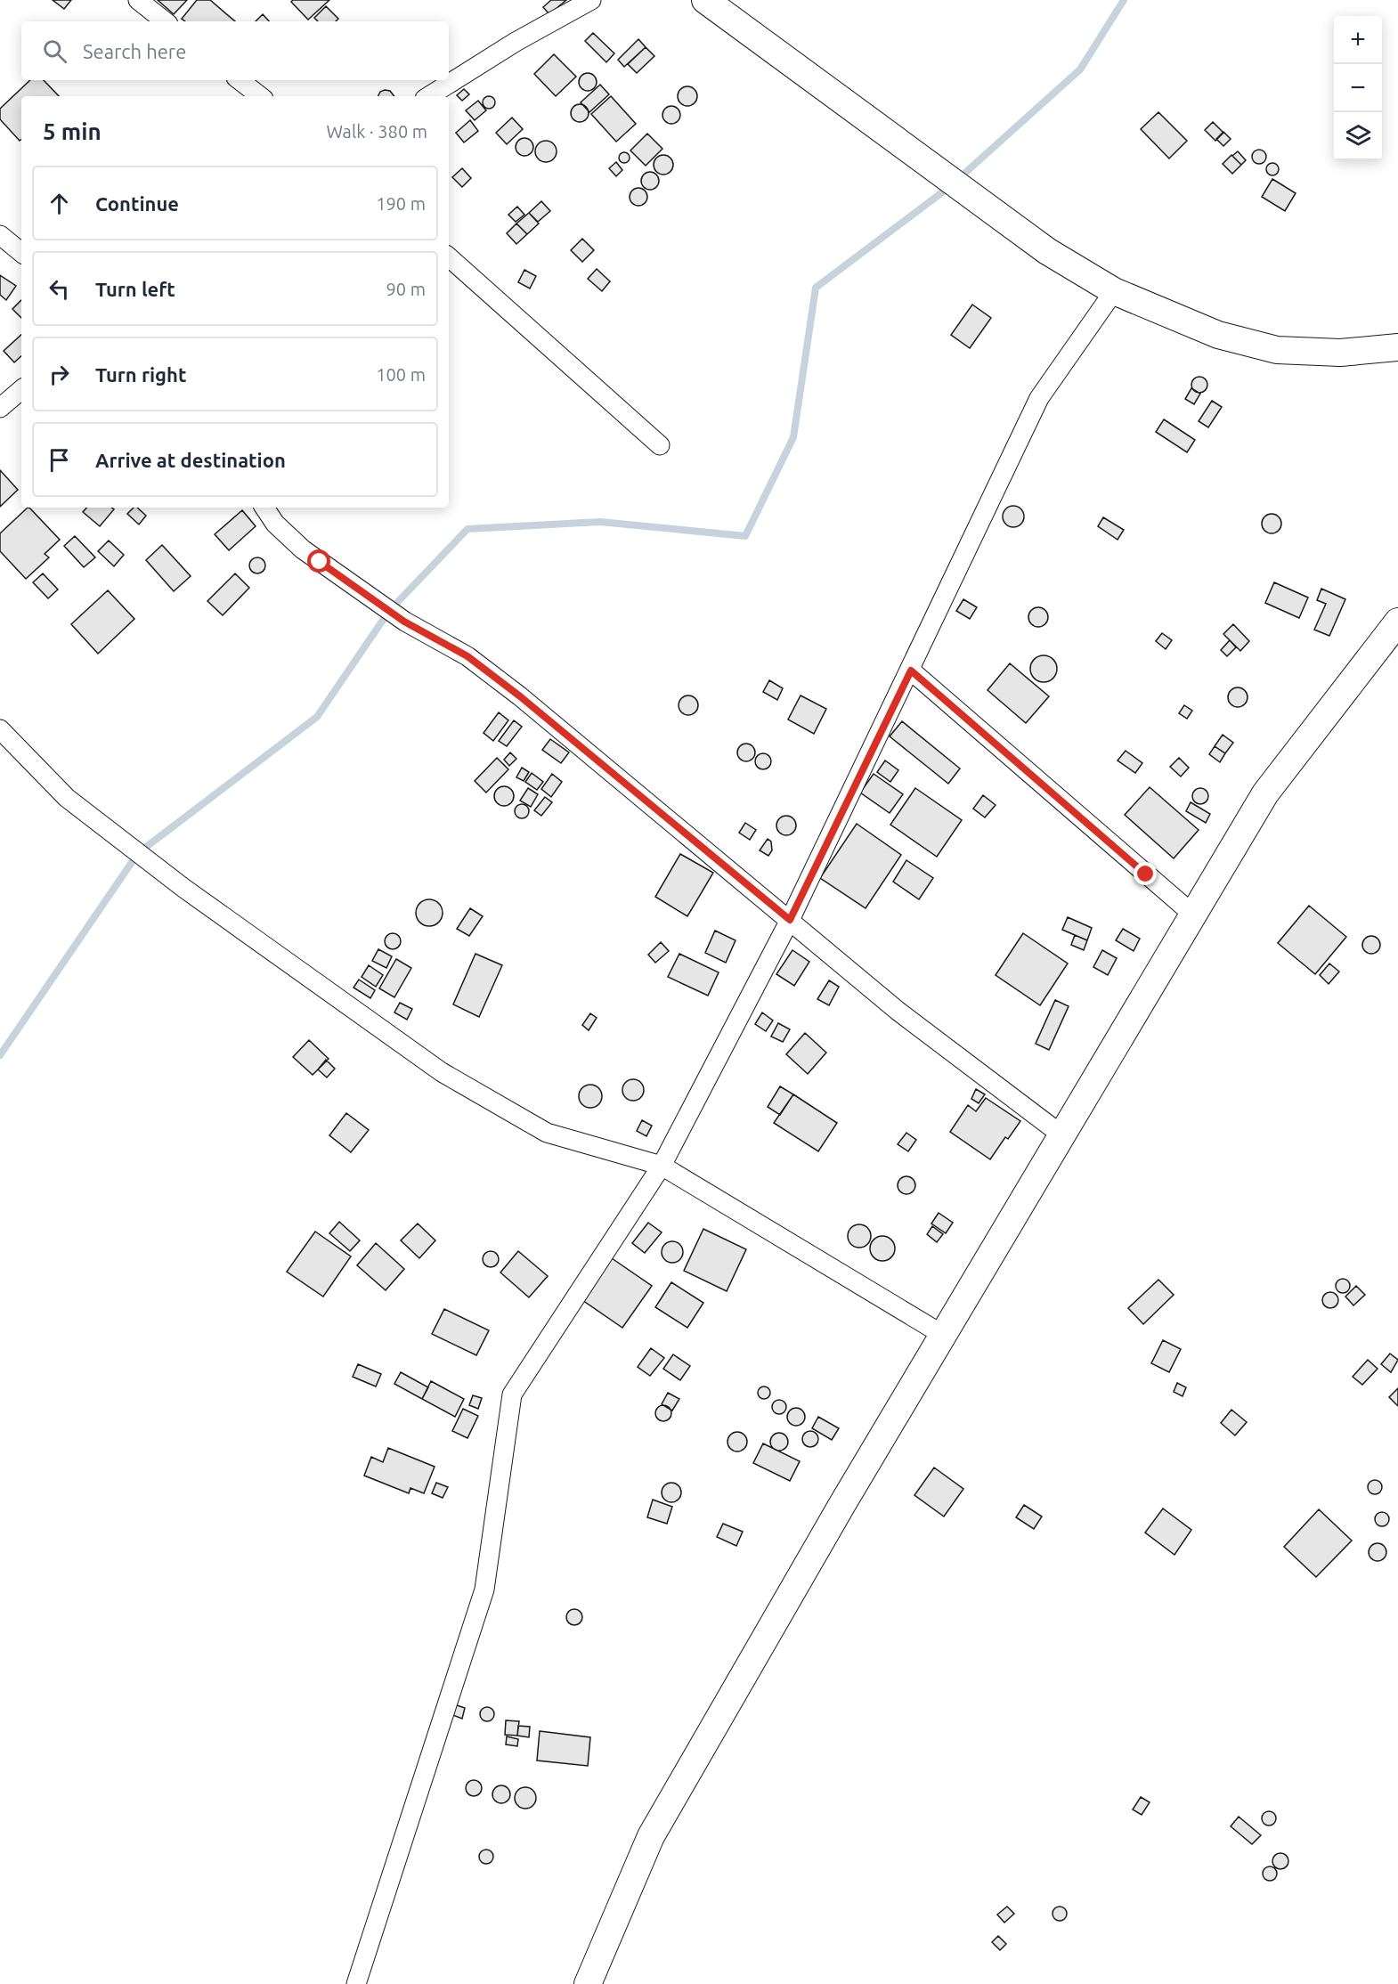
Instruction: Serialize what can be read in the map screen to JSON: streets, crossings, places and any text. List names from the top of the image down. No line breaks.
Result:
{"page":{"map_buttons":["+","−"],"search":"Search here","heading":["5 min","Walk · 380 m"],"list":[["Continue","190 m"],["Turn left","90 m"],["Turn right","100 m"],"Arrive at destination"]}}
